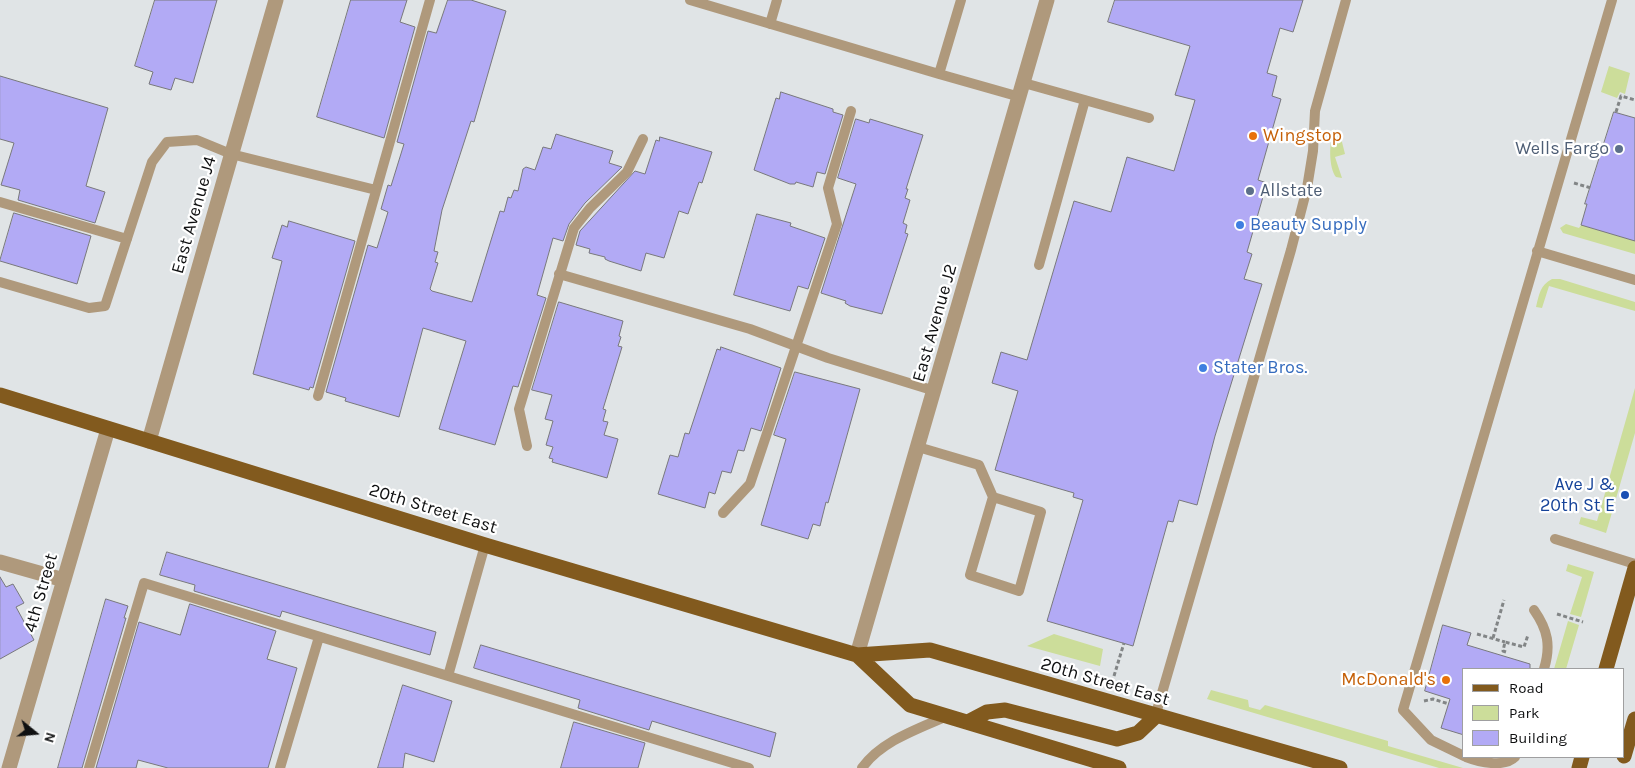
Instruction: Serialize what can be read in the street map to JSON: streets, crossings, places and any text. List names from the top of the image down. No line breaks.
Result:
{"streets":{"main road":["20th Street East"],"street":["East Avenue J4","East Avenue J2","4th Street"]},"crossings":[["East Avenue J4","20th Street East"],["East Avenue J2","20th Street East"],["20th Street East","4th Street"]],"places":["Wingstop","Wells Fargo","Allstate","Beauty Supply","Stater Bros.","Ave J & 20th St E","McDonald's"],"legend":["Road","Park","Building"],"north":"right"}
